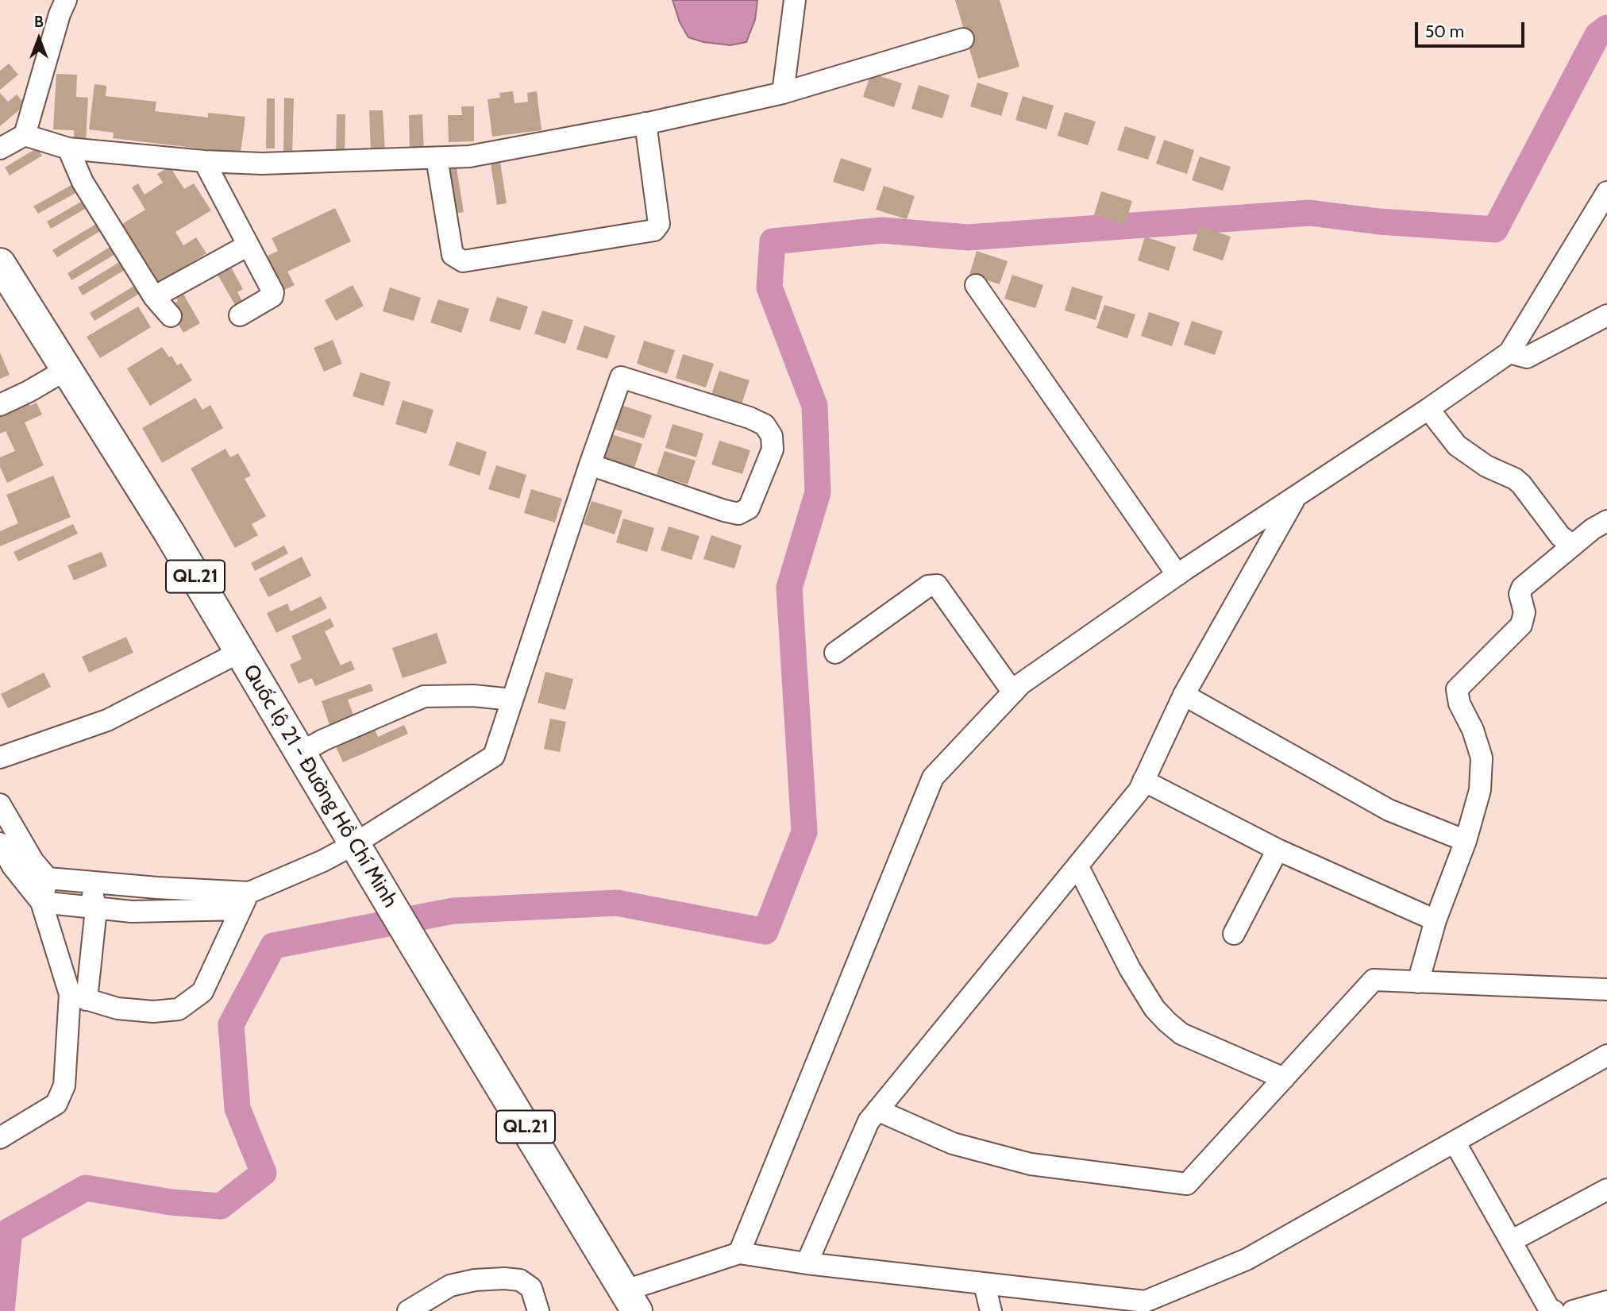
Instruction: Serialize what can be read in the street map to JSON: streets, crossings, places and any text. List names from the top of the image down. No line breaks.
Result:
{"streets":{"highway":["QL.21","Quốc lộ 21 - Đường Hồ Chí Minh"]},"scale_bar":"50 m","north":"top"}
